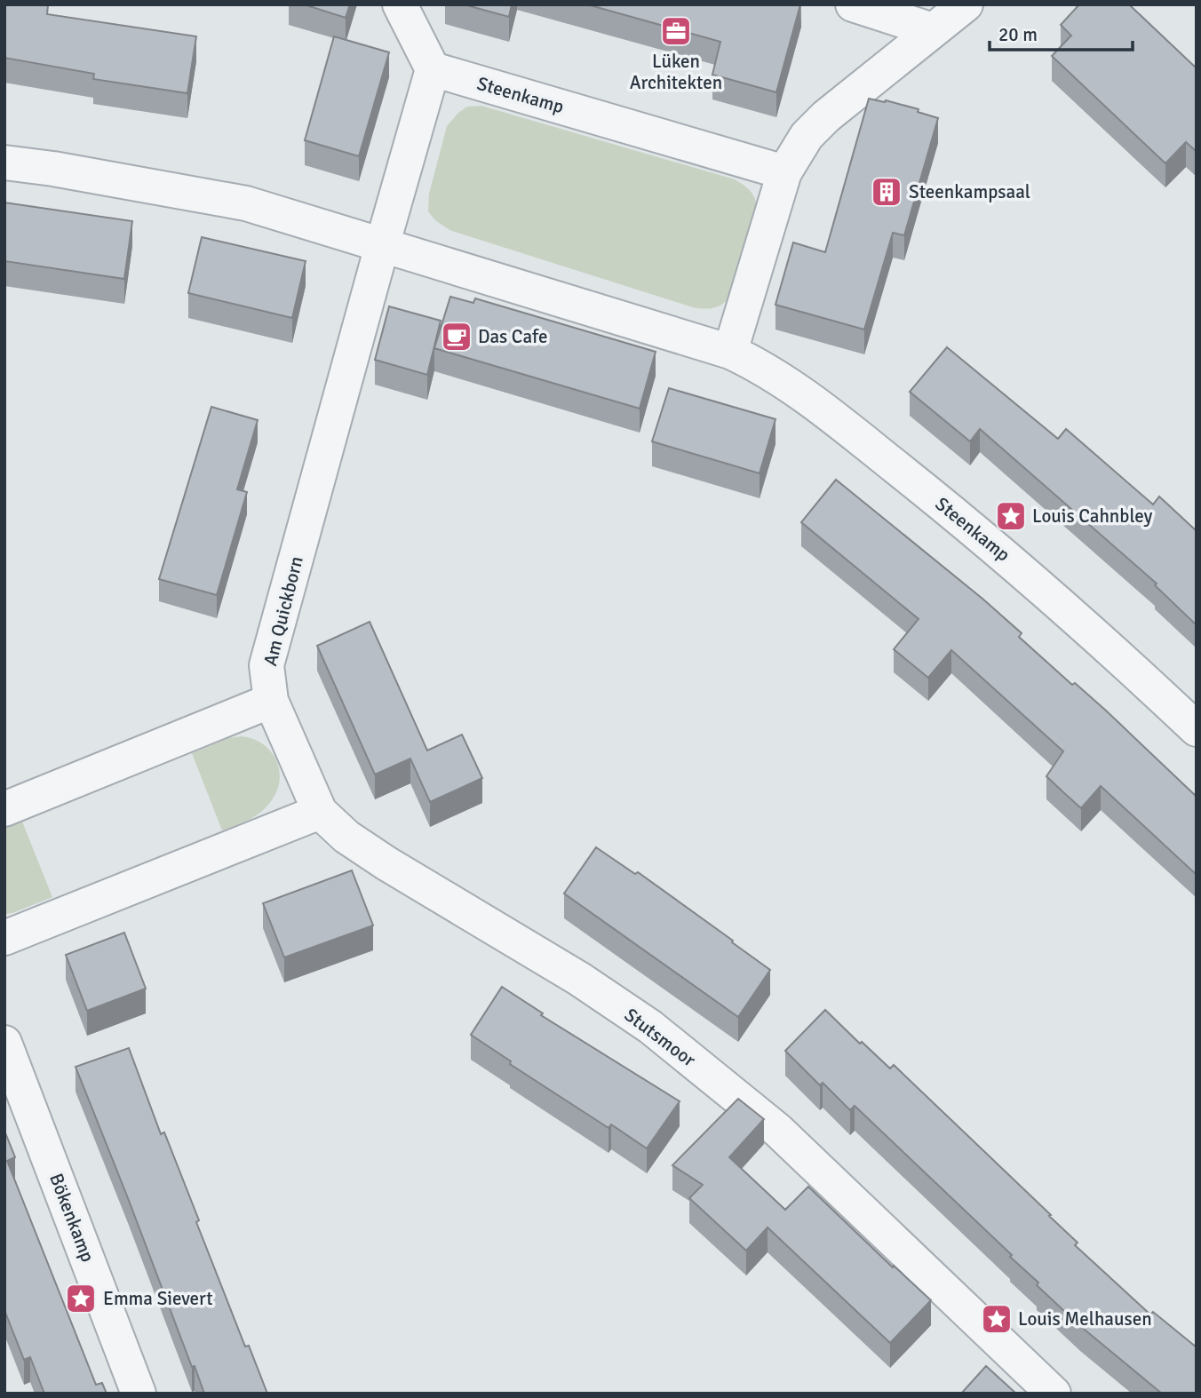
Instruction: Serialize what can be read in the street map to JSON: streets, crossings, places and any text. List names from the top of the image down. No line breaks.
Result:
{"streets":{"street":["Steenkamp","Am Quickborn","Stutsmoor","Bökenkamp"]},"crossings":[["Steenkamp","Am Quickborn"],["Am Quickborn","Stutsmoor"]],"places":{"office":["Lüken Architekten"],"building":["Steenkampsaal"],"cafe":["Das Cafe"],"place":["Louis Cahnbley","Emma Sievert","Louis Melhausen"]},"scale_bar":"20 m"}
